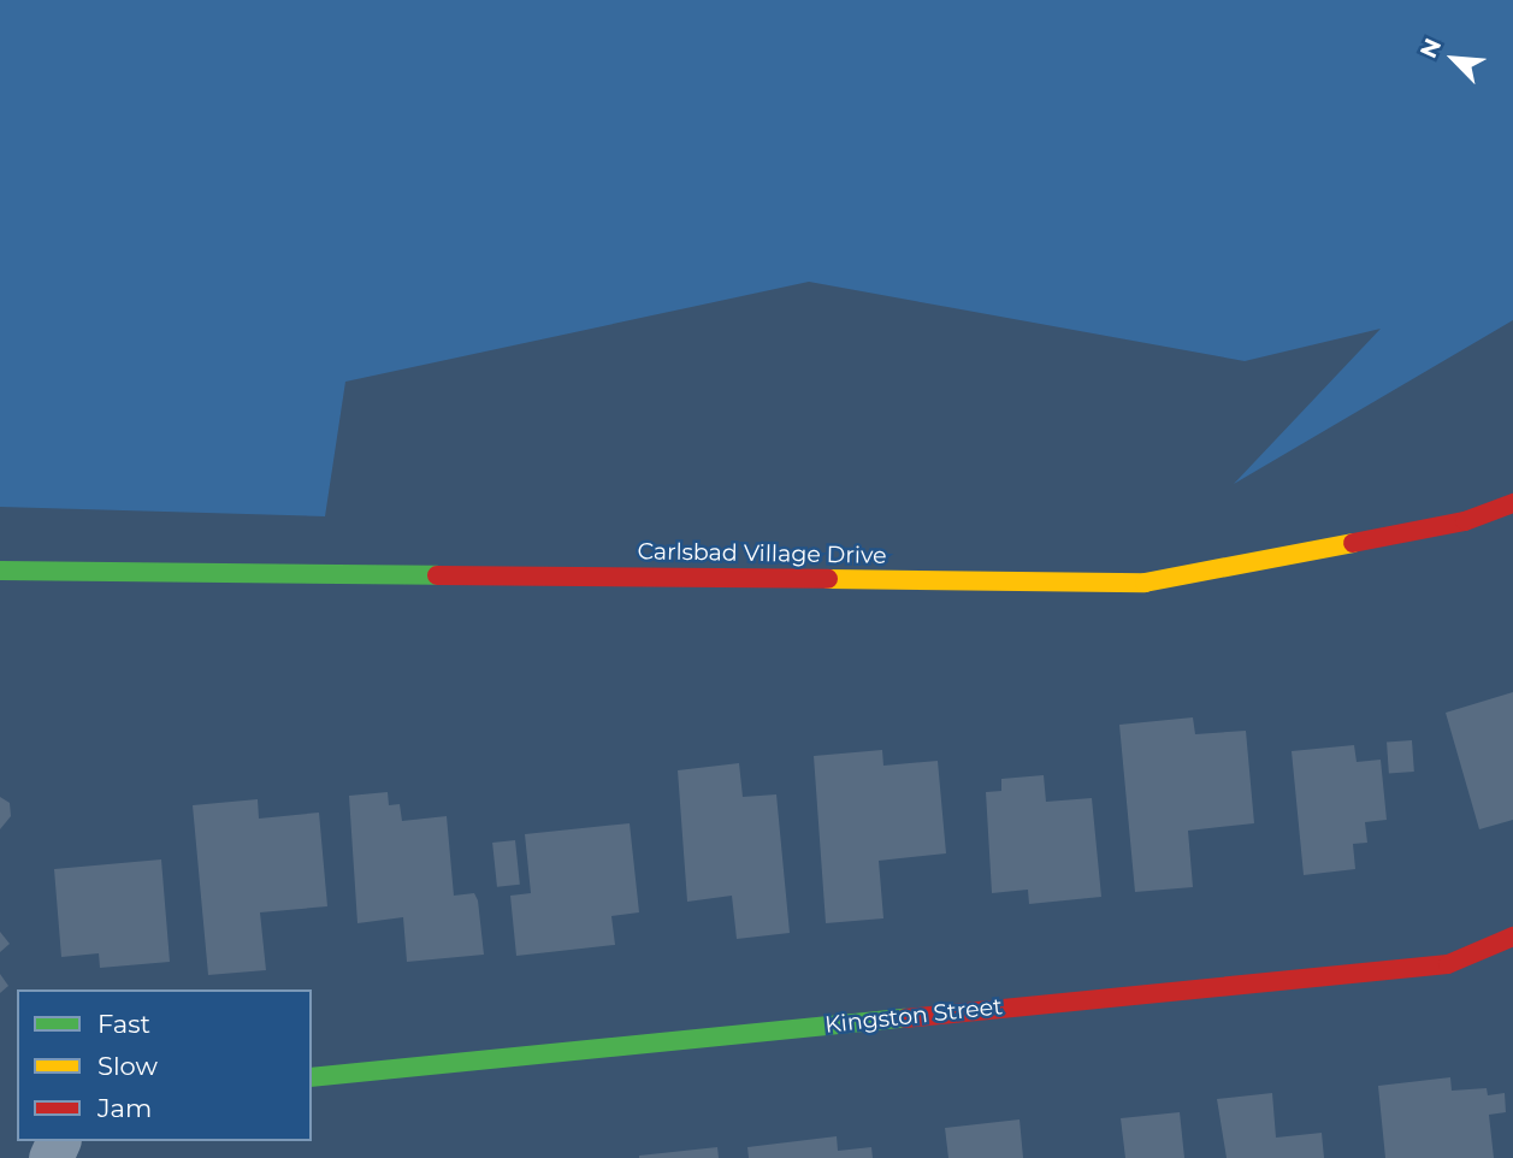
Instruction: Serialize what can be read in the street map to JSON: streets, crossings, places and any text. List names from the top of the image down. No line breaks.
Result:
{"streets":{"main road":["Carlsbad Village Drive","Kingston Street"]},"legend":["Fast","Slow","Jam"],"north":"top left"}
